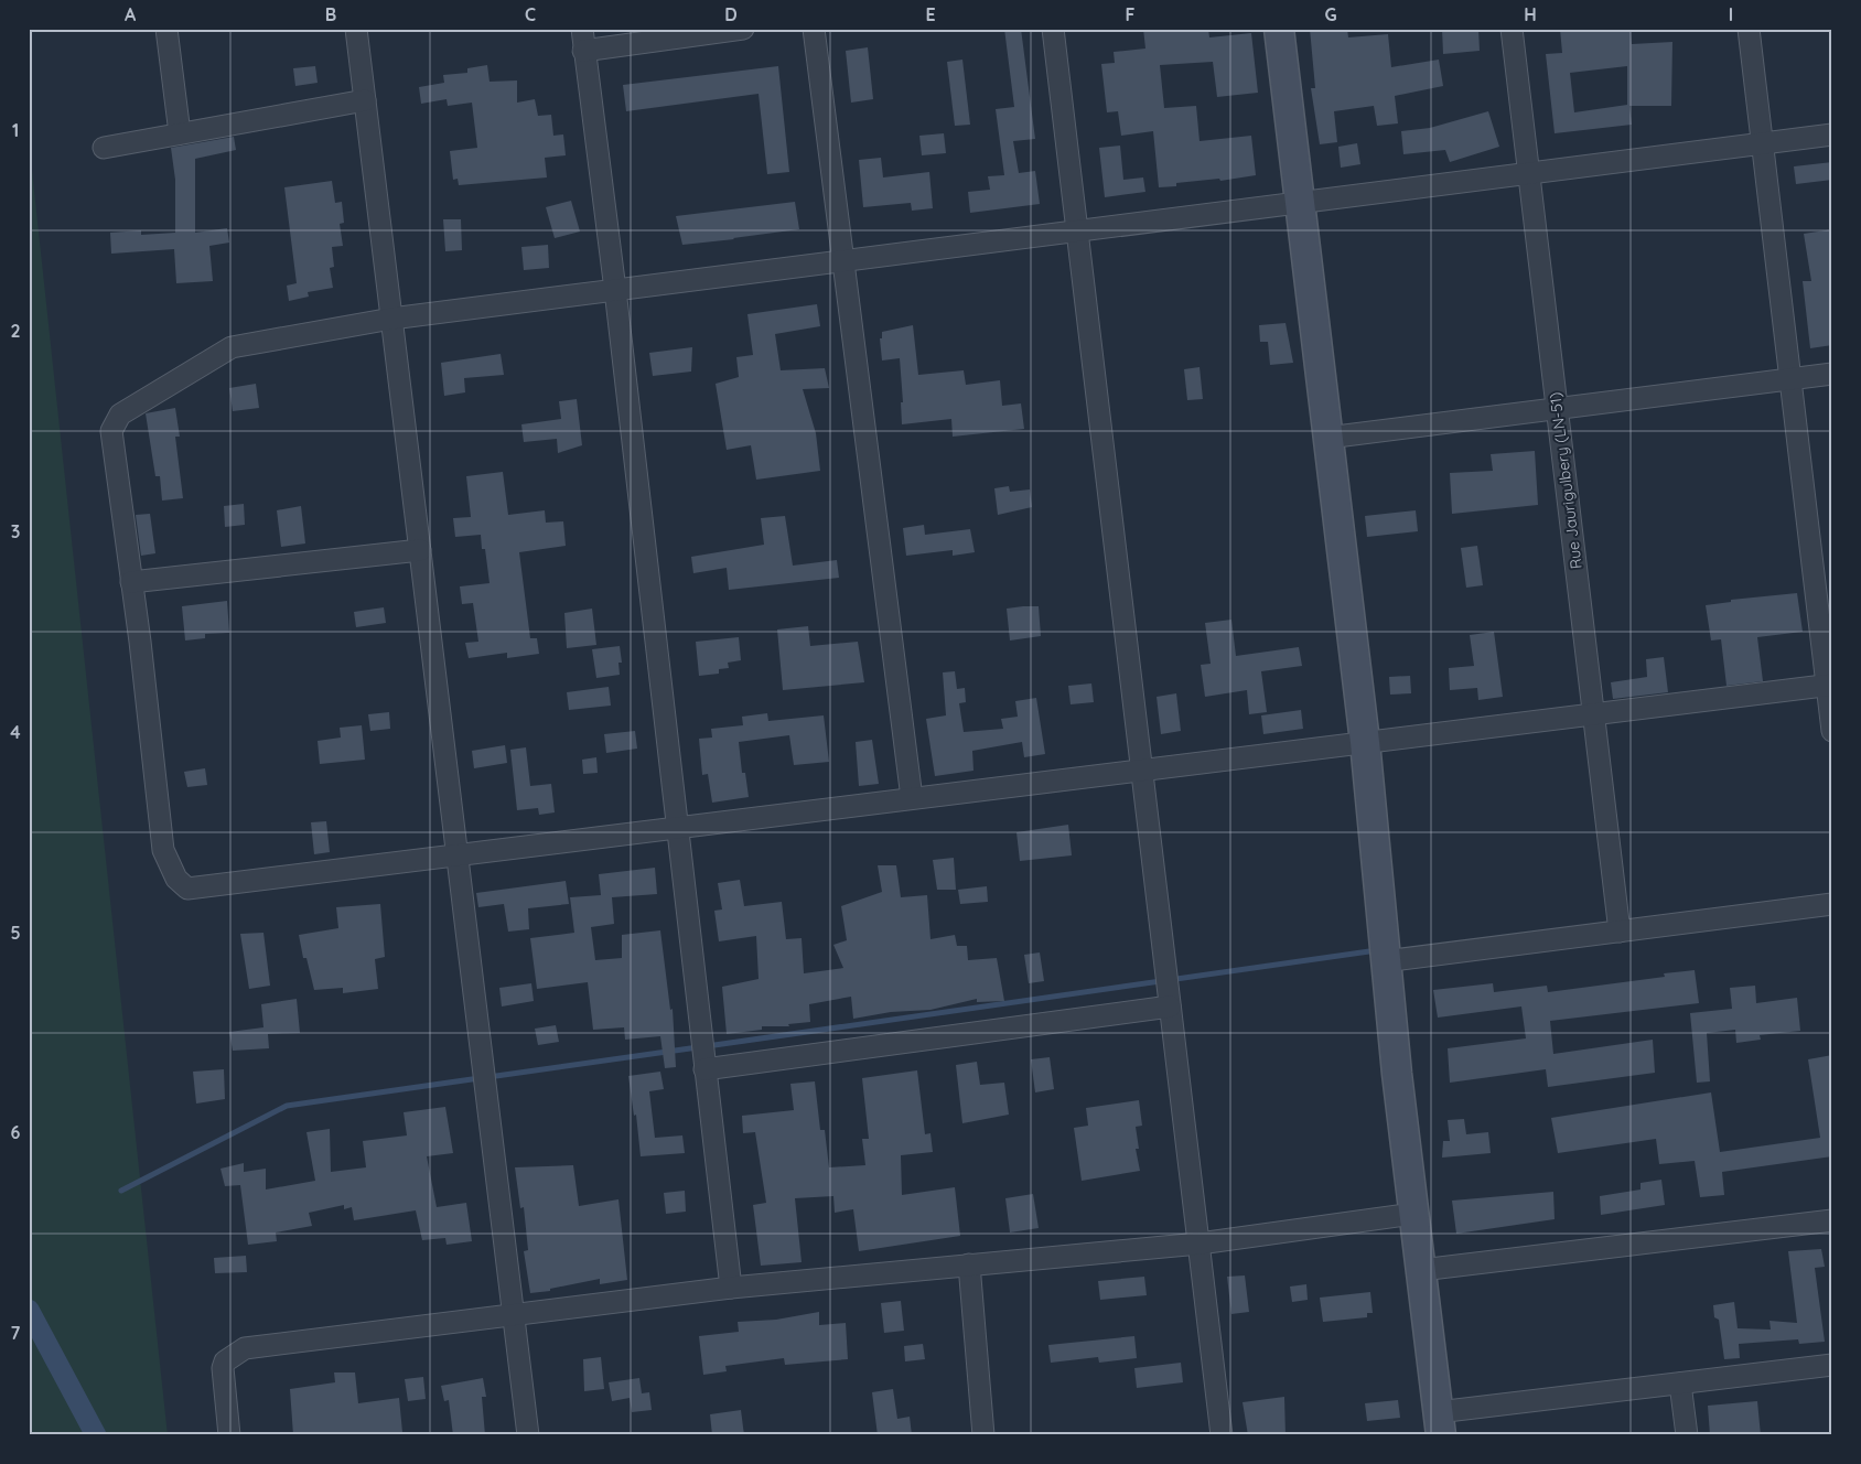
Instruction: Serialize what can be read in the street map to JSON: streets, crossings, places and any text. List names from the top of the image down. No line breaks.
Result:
{"streets":{"street":["Rue Jaurigulbery (LN-51)"]},"grid":{"columns":["A","B","C","D","E","F","G","H","I"],"rows":["1","2","3","4","5","6","7"]}}
